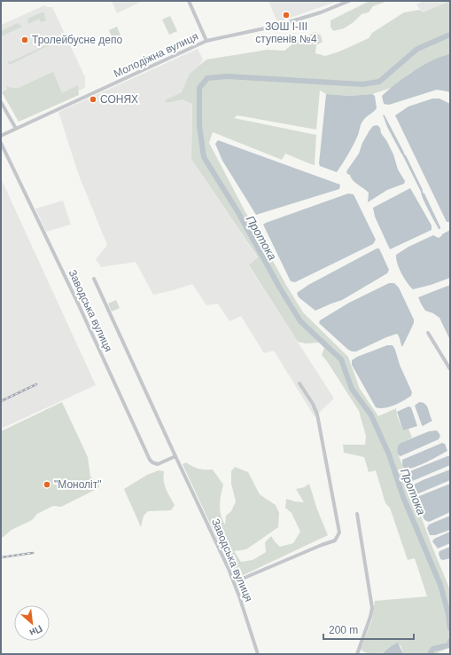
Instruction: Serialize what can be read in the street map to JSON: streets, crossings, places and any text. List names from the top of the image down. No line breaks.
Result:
{"streets":{"street":["Молодіжна вулиця","Заводська вулиця"]},"water":["Протока"],"places":["ЗОШ І-ІІІ ступенів №4","Тролейбусне депо","СОНЯХ","\"Моноліт\""],"scale_bar":"200 m","north":"bottom right"}
